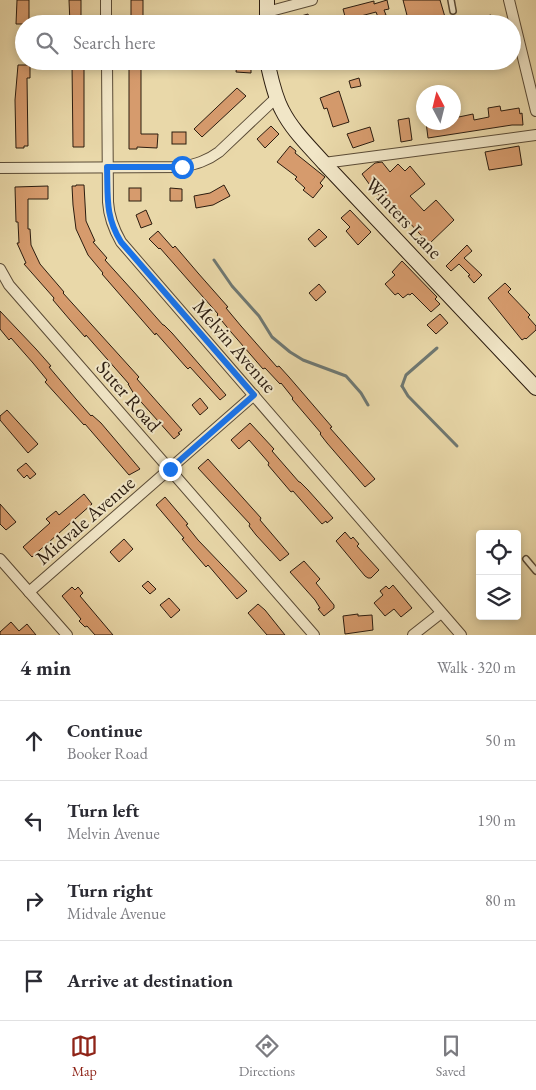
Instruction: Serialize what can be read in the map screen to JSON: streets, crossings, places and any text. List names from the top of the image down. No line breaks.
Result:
{"streets":{"street":["Winters Lane","Melvin Avenue","Suter Road","Midvale Avenue"]},"crossings":[["Melvin Avenue","Midvale Avenue"],["Suter Road","Midvale Avenue"]],"north":"top","page":{"search":"Search here","heading":["4 min","Walk · 320 m"],"list":[["Continue","Booker Road","50 m"],["Turn left","Melvin Avenue","190 m"],["Turn right","Midvale Avenue","80 m"],"Arrive at destination"],"nav":["Map","Directions","Saved"]}}
